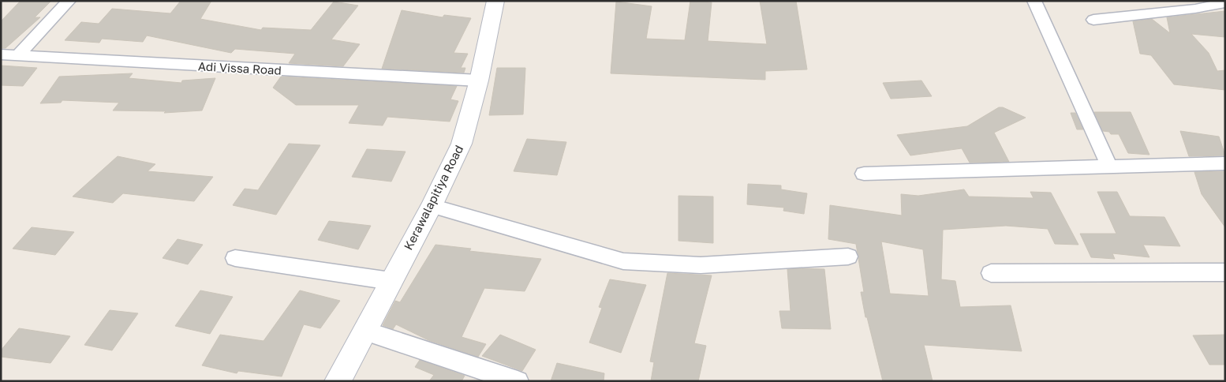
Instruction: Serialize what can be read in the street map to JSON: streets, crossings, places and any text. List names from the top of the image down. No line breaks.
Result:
{"streets":{"street":["Adi Vissa Road","Kerawalapitiya Road"]},"crossings":[["Adi Vissa Road","Kerawalapitiya Road"]]}
